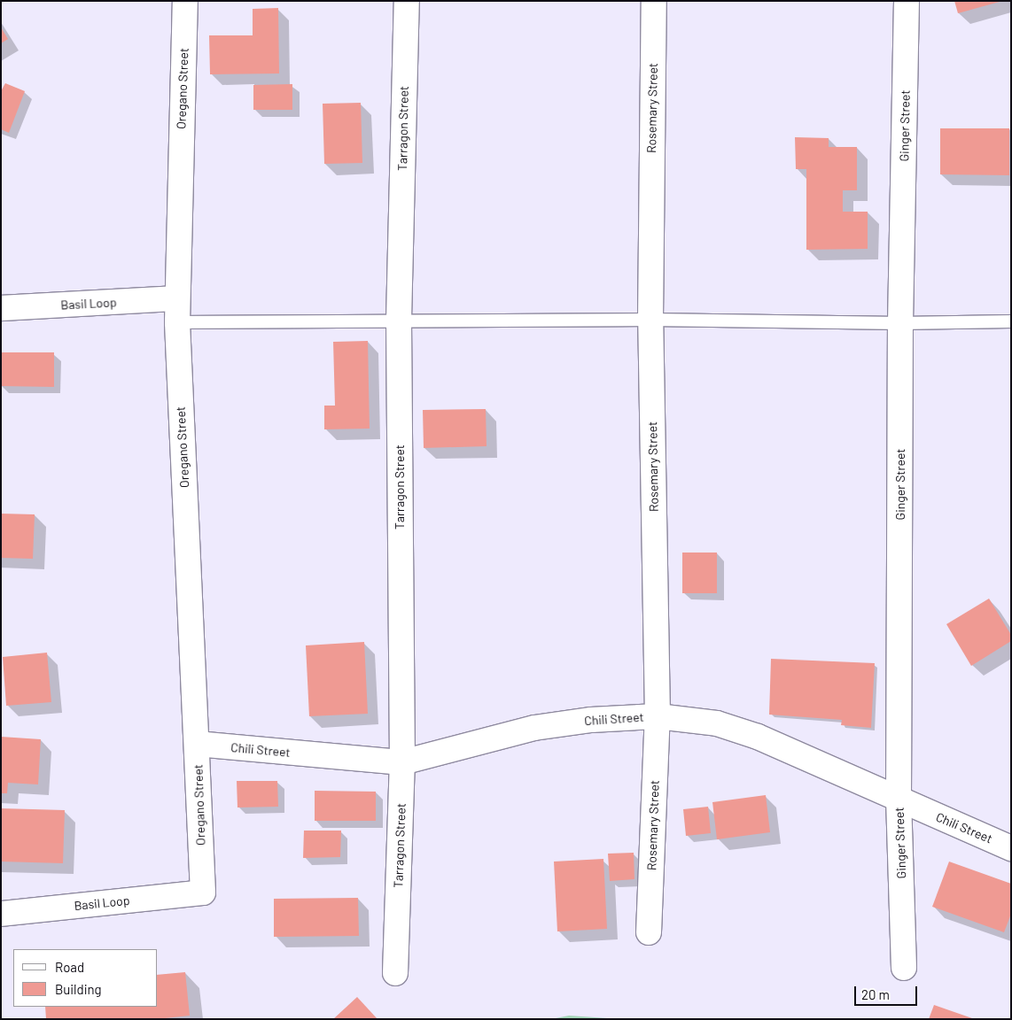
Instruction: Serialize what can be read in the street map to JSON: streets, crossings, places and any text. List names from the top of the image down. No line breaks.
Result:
{"streets":{"street":["Oregano Street","Rosemary Street","Ginger Street","Tarragon Street","Basil Loop","Chili Street"]},"crossings":[["Oregano Street","Basil Loop"],["Oregano Street","Chili Street"],["Rosemary Street","Chili Street"],["Ginger Street","Chili Street"],["Tarragon Street","Chili Street"]],"legend":["Road","Building"],"scale_bar":"20 m"}
